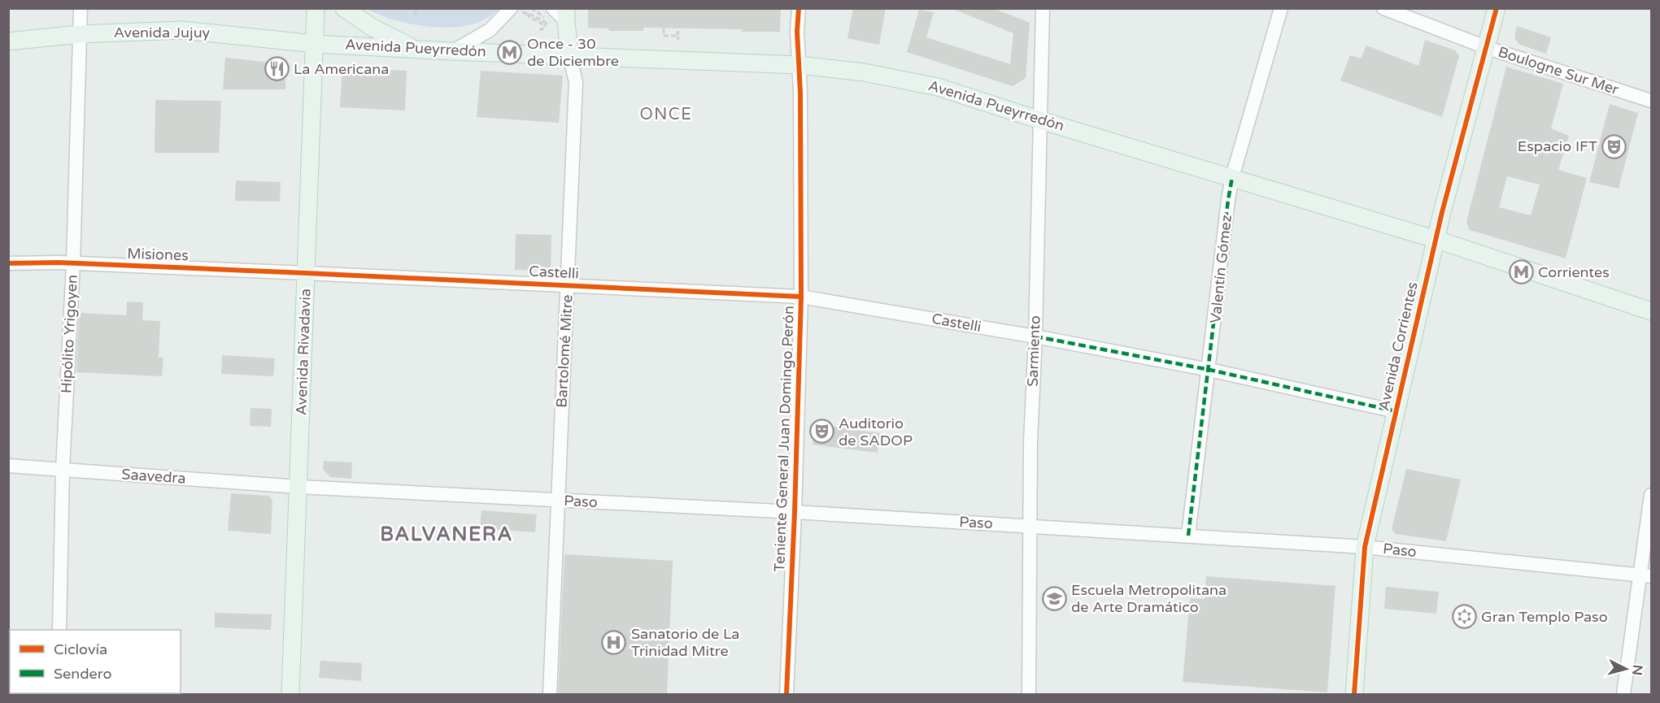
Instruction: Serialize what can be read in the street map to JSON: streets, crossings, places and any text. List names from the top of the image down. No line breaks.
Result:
{"streets":{"main road":["Avenida Jujuy","Avenida Pueyrredón","Avenida Corrientes","Bartolomé Mitre","Avenida Rivadavia"],"street":["Boulogne Sur Mer","Misiones","Valentín Gómez","Castelli","Hipólito Yrigoyen","Sarmiento","Teniente General Juan Domingo Perón","Saavedra","Paso"]},"crossings":[["Avenida Jujuy","Avenida Pueyrredón"],["Avenida Jujuy","Hipólito Yrigoyen"],["Avenida Jujuy","Avenida Rivadavia"],["Avenida Pueyrredón","Valentín Gómez"],["Avenida Pueyrredón","Avenida Corrientes"],["Avenida Pueyrredón","Bartolomé Mitre"],["Avenida Pueyrredón","Sarmiento"],["Avenida Pueyrredón","Avenida Rivadavia"],["Avenida Pueyrredón","Teniente General Juan Domingo Perón"],["Boulogne Sur Mer","Avenida Corrientes"],["Misiones","Castelli"],["Misiones","Hipólito Yrigoyen"],["Misiones","Avenida Rivadavia"],["Valentín Gómez","Castelli"],["Valentín Gómez","Paso"],["Castelli","Avenida Corrientes"],["Castelli","Bartolomé Mitre"],["Castelli","Sarmiento"],["Castelli","Avenida Rivadavia"],["Castelli","Teniente General Juan Domingo Perón"],["Hipólito Yrigoyen","Saavedra"],["Avenida Corrientes","Paso"],["Bartolomé Mitre","Paso"],["Sarmiento","Paso"],["Avenida Rivadavia","Saavedra"],["Avenida Rivadavia","Paso"],["Teniente General Juan Domingo Perón","Paso"],["Saavedra","Paso"]],"districts":["ONCE","BALVANERA"],"places":{"metro station":["Once - 30 de Diciembre","Corrientes"],"restaurant":["La Americana"],"theatre":["Espacio IFT","Auditorio de SADOP"],"school or university":["Escuela Metropolitana de Arte Dramático"],"synagogue":["Gran Templo Paso"],"hospital":["Sanatorio de La Trinidad Mitre"]},"legend":["Ciclovía","Sendero"],"north":"right"}
